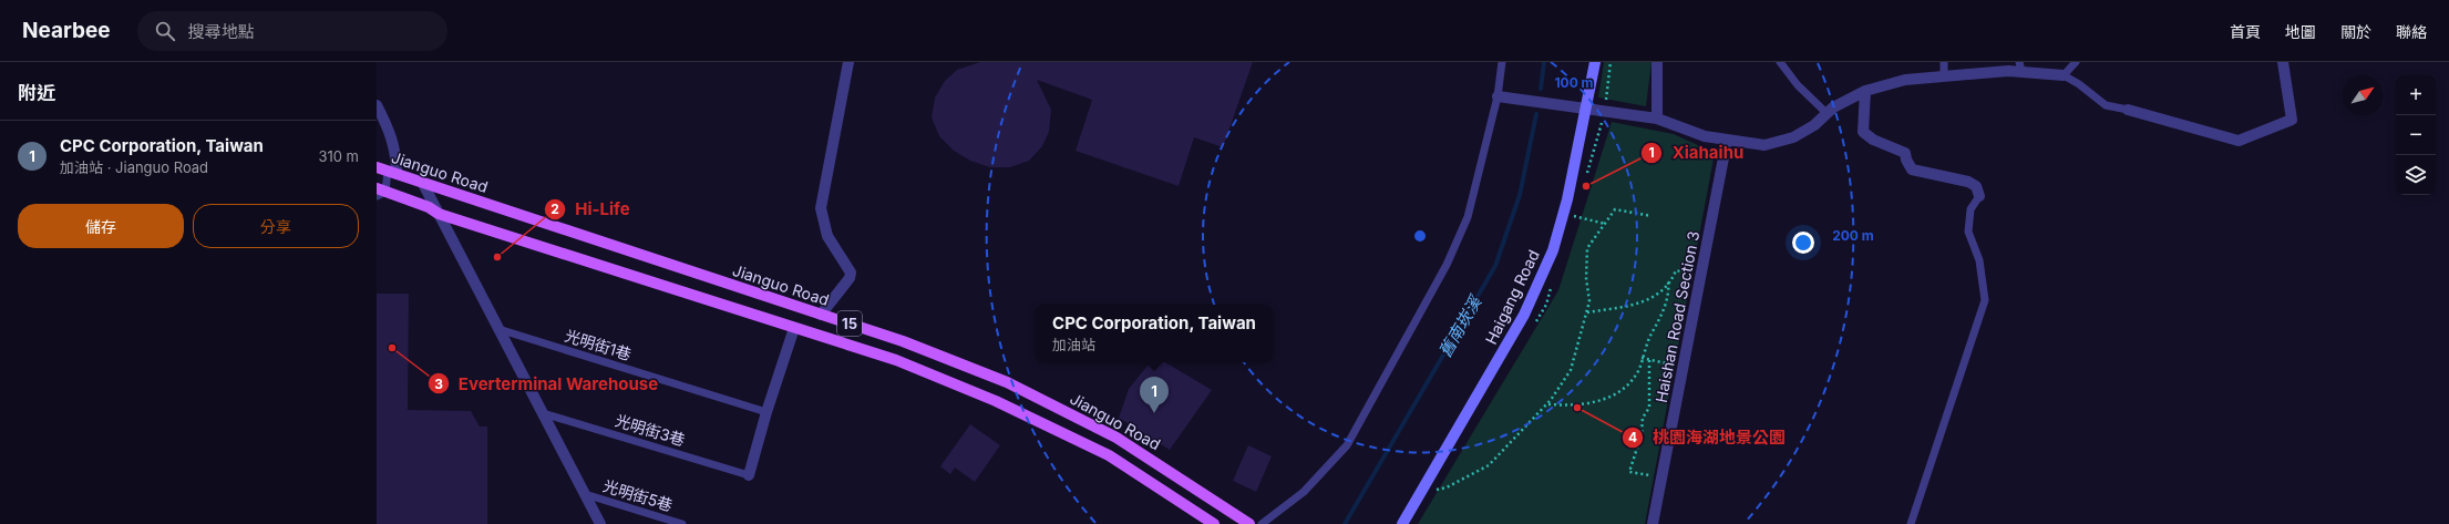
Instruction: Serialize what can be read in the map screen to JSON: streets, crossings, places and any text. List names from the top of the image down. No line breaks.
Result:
{"streets":{"main road":["Jianguo Road","15"],"street":["Haigang Road","Haishan Road Section 3"],"lane":["光明街1巷","光明街3巷","光明街5巷"]},"water":["舊南崁溪"],"places":["Xiahaihu","Hi-Life","Everterminal Warehouse","桃園海湖地景公園"],"north":"top right","page":{"header":"Nearbee","search":"搜尋地點","nav":["首頁","地圖","關於","聯絡"],"heading":"附近","map_buttons":["+","−"],"list":[{"mark":"1","name":"CPC Corporation, Taiwan","note":"加油站 · Jianguo Road","value":"310 m"}],"buttons":["儲存","分享"],"popup":["CPC Corporation, Taiwan","加油站"],"pins":"1"},"rings":["100 m","200 m"]}
